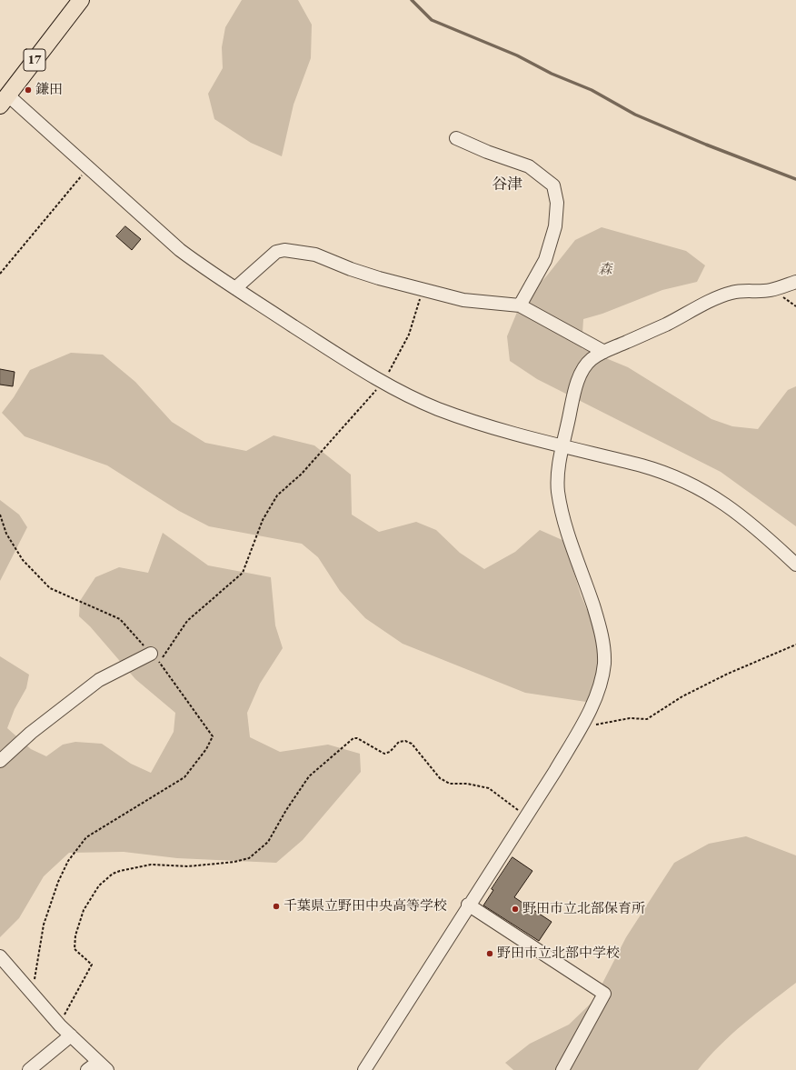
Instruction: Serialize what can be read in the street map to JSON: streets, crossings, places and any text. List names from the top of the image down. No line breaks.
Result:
{"streets":{"main road":["17"]},"districts":["谷津"],"parks":["森"],"places":["鎌田","千葉県立野田中央高等学校","野田市立北部保育所","野田市立北部中学校"]}
